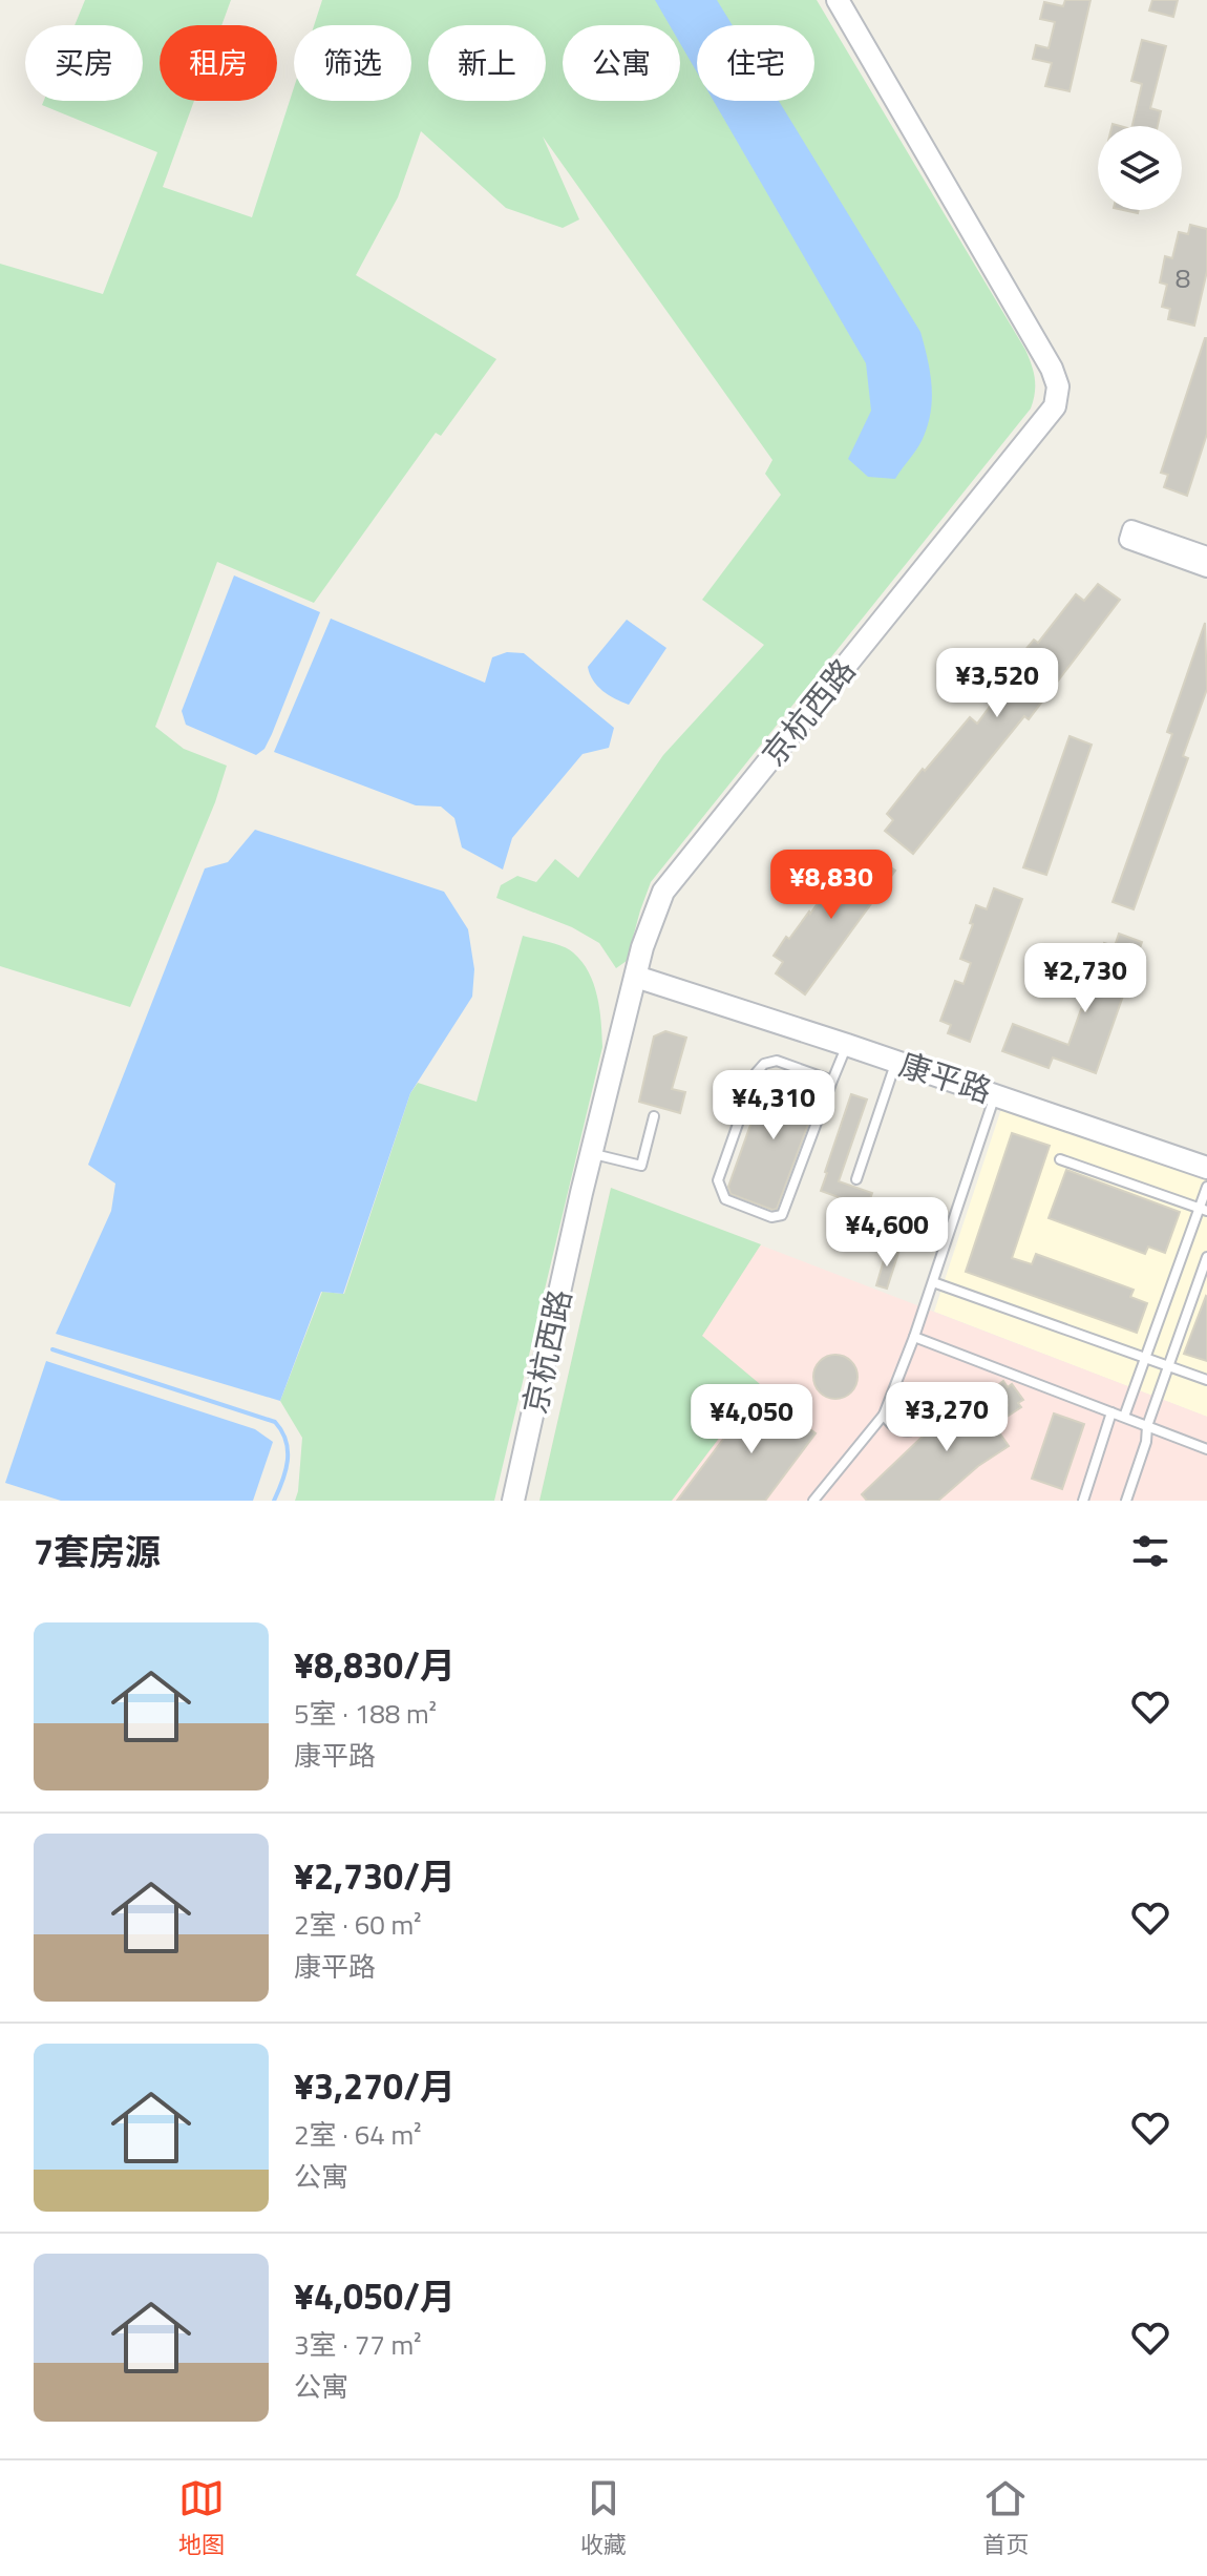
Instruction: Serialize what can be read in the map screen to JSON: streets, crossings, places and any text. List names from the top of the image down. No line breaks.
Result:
{"streets":{"street":["京杭西路","康平路"]},"crossings":[["京杭西路","康平路"]],"house_numbers":["8"],"page":{"chip":["买房","租房","筛选","新上","公寓","住宅"],"price":["¥3,520","¥8,830","¥2,730","¥4,310","¥4,600","¥3,270","¥4,050"],"heading":"7套房源","list":[{"name":"¥8,830/月","note":"5室 · 188 m² · 康平路"},{"name":"¥2,730/月","note":"2室 · 60 m² · 康平路"},{"name":"¥3,270/月","note":"2室 · 64 m² · 公寓"},{"name":"¥4,050/月","note":"3室 · 77 m² · 公寓"}],"tabs":["地图","收藏","首页"]}}
